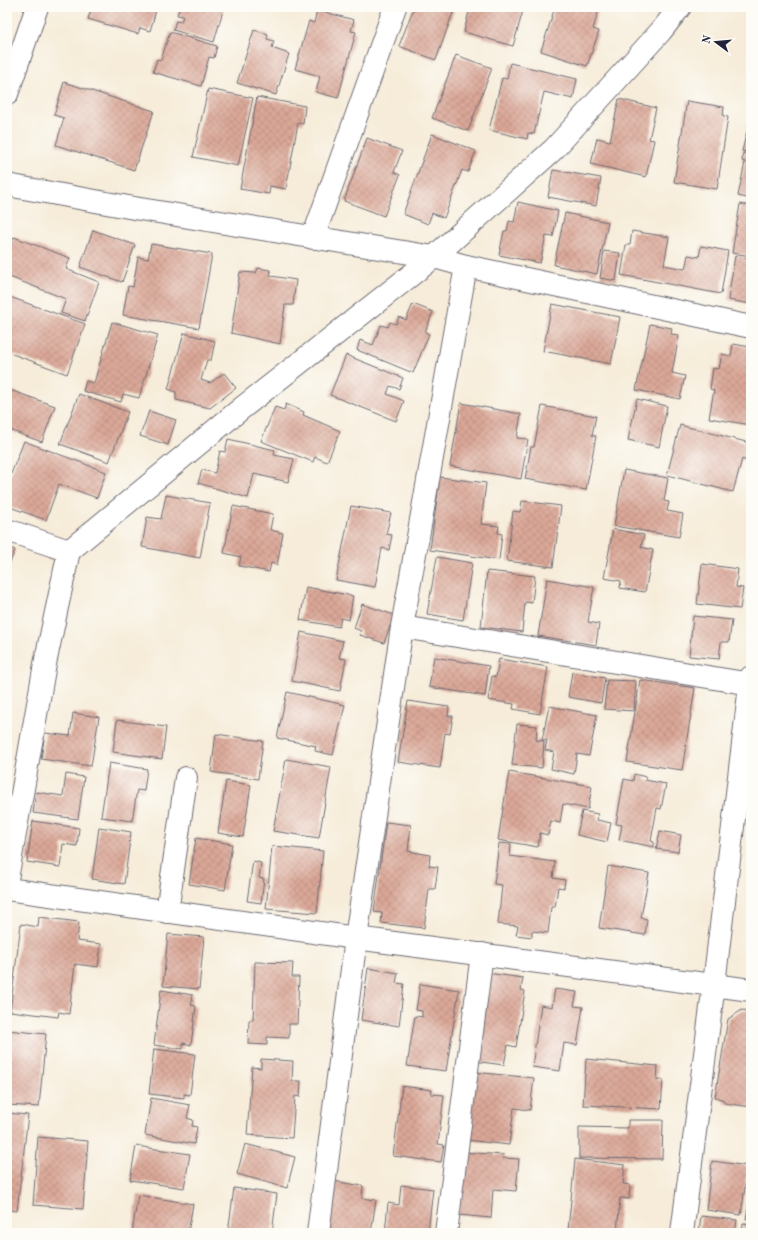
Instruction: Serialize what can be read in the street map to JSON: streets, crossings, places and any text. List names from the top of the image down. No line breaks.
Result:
{"north":"left"}
